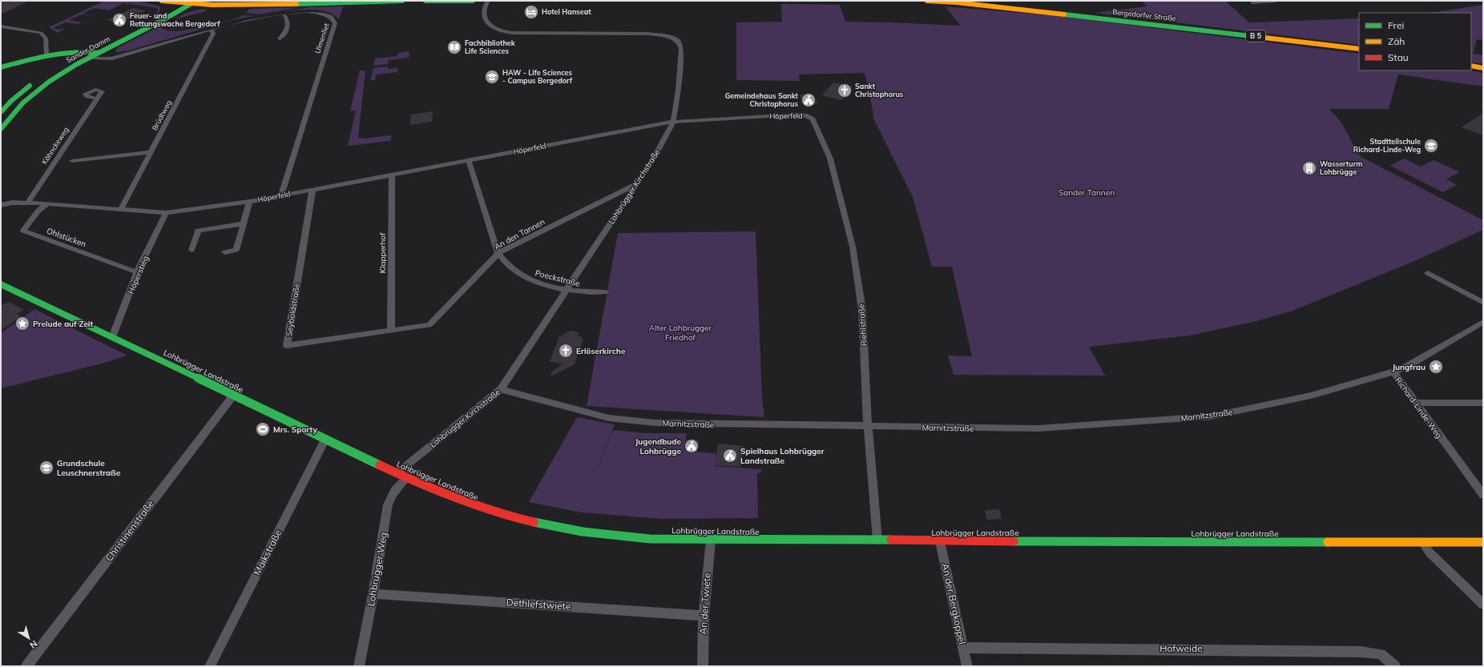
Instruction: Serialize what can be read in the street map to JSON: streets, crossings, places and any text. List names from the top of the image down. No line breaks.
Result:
{"streets":{"main road":["Bergedorfer Straße","B 5","Sander Damm","Lohbrügger Landstraße"],"street":["Ulmenliet","Brüdtweg","Höperfeld","Köhnckeweg","Lohbrügger Kirchstraße","An den Tannen","Ohlstücken","Klapperhof","Höperstieg","Poeckstraße","Seyboldstraße","Riehlstraße","Richard-Linde-Weg","Marnitzstraße","Christinenstraße","Maikstraße","Lohbrügger Weg","An der Twiete","An der Bergkoppel","Dethlefstwiete","Hofweide"]},"crossings":[["Ulmenliet","Sander Damm"],["Ulmenliet","Brüdtweg"],["Ulmenliet","Höperfeld"],["Brüdtweg","Höperfeld"],["Höperfeld","Köhnckeweg"],["Höperfeld","Lohbrügger Kirchstraße"],["Höperfeld","Ohlstücken"],["Höperfeld","Klapperhof"],["Höperfeld","Höperstieg"],["Höperfeld","Poeckstraße"],["Höperfeld","Seyboldstraße"],["Höperfeld","Riehlstraße"],["Lohbrügger Kirchstraße","An den Tannen"],["Lohbrügger Kirchstraße","Poeckstraße"],["Lohbrügger Kirchstraße","Lohbrügger Landstraße"],["Lohbrügger Kirchstraße","Marnitzstraße"],["An den Tannen","Poeckstraße"],["An den Tannen","Seyboldstraße"],["Ohlstücken","Höperstieg"],["Klapperhof","Seyboldstraße"],["Höperstieg","Lohbrügger Landstraße"],["Riehlstraße","Lohbrügger Landstraße"],["Riehlstraße","Marnitzstraße"],["Lohbrügger Landstraße","Christinenstraße"],["Lohbrügger Landstraße","Maikstraße"],["Lohbrügger Landstraße","Lohbrügger Weg"],["Lohbrügger Landstraße","An der Twiete"],["Lohbrügger Landstraße","An der Bergkoppel"],["Richard-Linde-Weg","Marnitzstraße"],["Lohbrügger Weg","Dethlefstwiete"],["An der Twiete","Dethlefstwiete"],["An der Bergkoppel","Hofweide"]],"parks":["Sander Tannen","Alter Lohbrügger Friedhof"],"places":{"hotel":["Hotel Hanseat"],"public building":["Feuer- und Rettungswache Bergedorf","Gemeindehaus Sankt Christophorus","Jugendbude Lohbrügge","Spielhaus Lohbrügger Landstraße"],"library":["Fachbibliothek Life Sciences"],"school or university":["HAW - Life Sciences - Campus Bergedorf","Stadtteilschule Richard-Linde-Weg","Grundschule Leuschnerstraße"],"church":["Sankt Christophorus","Erlöserkirche"],"building":["Wasserturm Lohbrügge"],"place":["Prelude auf Zeit","Jungfrau"],"sports":["Mrs. Sporty"]},"legend":["Frei","Zäh","Stau"],"north":"bottom right"}
